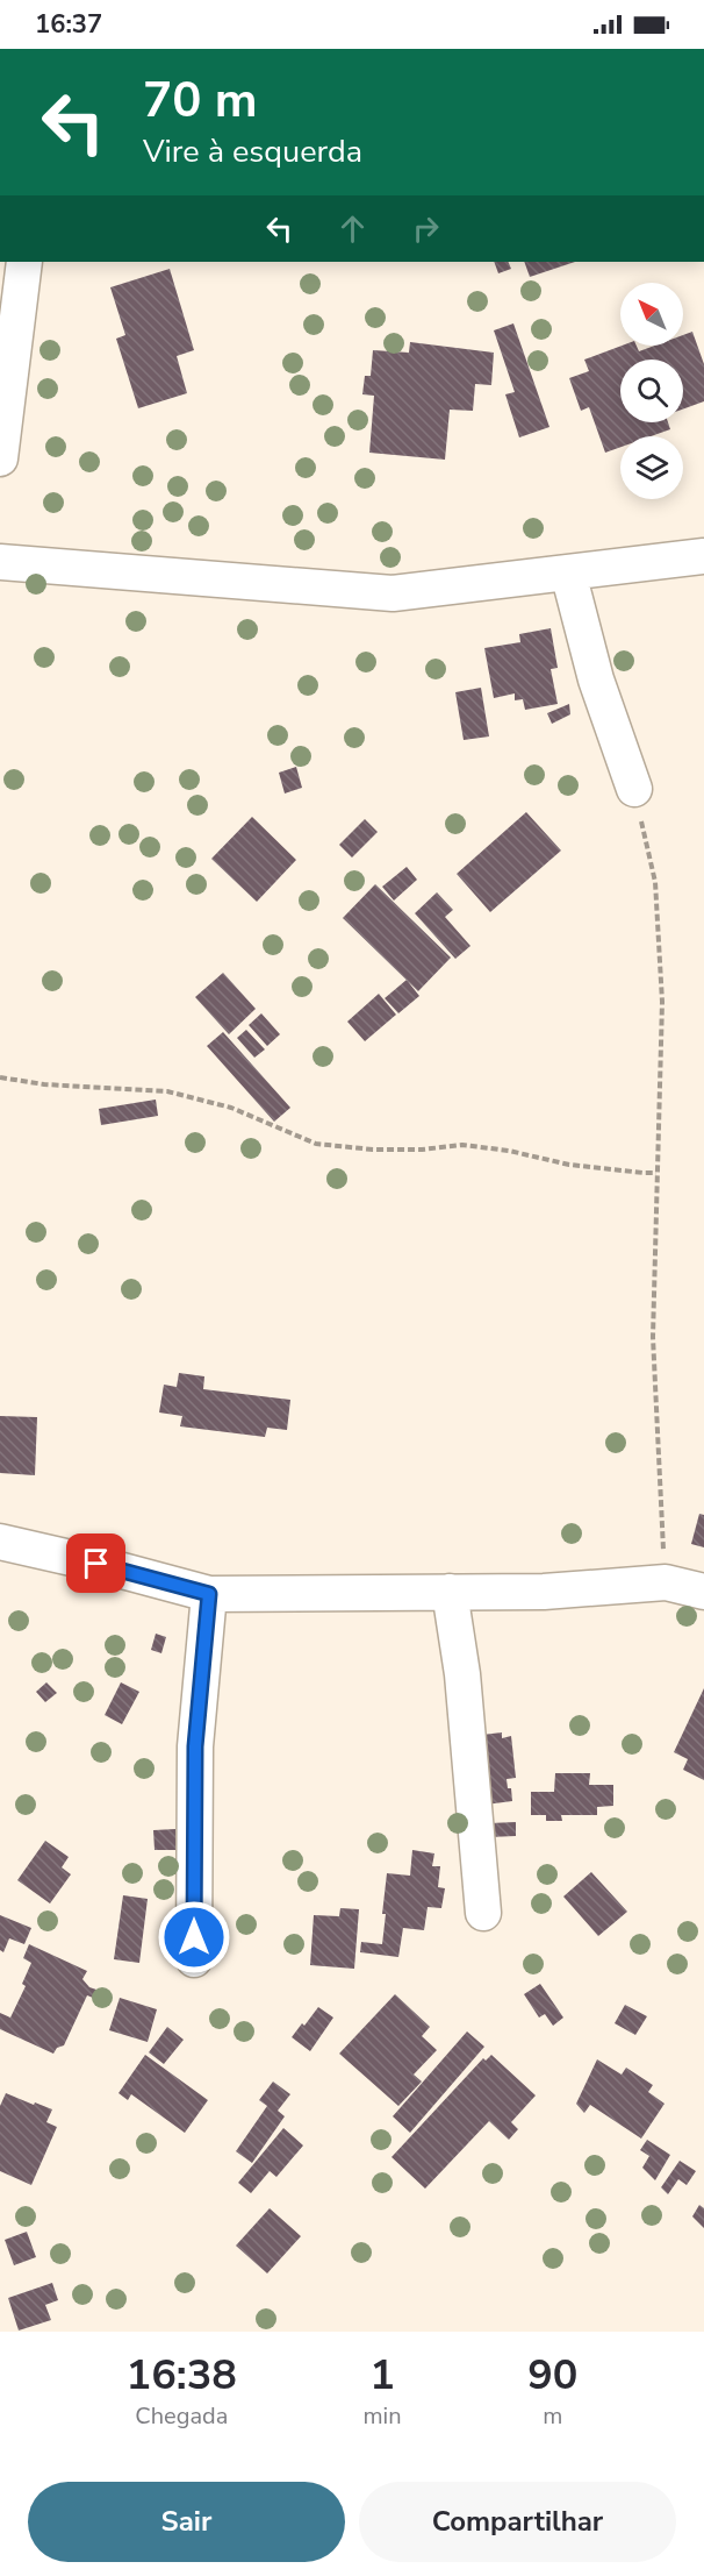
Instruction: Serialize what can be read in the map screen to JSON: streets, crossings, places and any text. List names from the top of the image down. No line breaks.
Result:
{"north":"top left","page":{"status":"16:37","turn":["70 m","Vire à esquerda"],"eta":["16:38","Chegada","1","min","90","m"],"buttons":["Sair","Compartilhar"]}}
